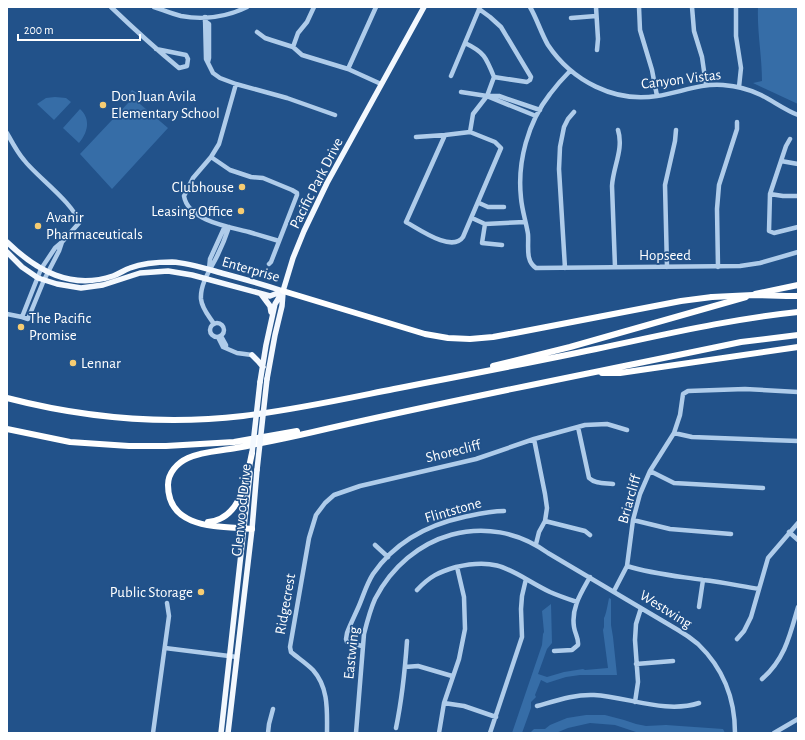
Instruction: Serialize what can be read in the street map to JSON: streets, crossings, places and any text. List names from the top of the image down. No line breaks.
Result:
{"streets":{"main road":["Pacific Park Drive","Enterprise","Glenwood Drive"],"street":["Canyon Vistas","Hopseed","Shorecliff","Briarcliff","Flintstone","Ridgecrest","Westwing","Eastwing"]},"crossings":[["Pacific Park Drive","Enterprise"],["Pacific Park Drive","Glenwood Drive"],["Enterprise","Glenwood Drive"],["Shorecliff","Ridgecrest"],["Briarcliff","Westwing"],["Flintstone","Eastwing"],["Westwing","Eastwing"]],"places":["Don Juan Avila Elementary School","Clubhouse","Leasing Office","Avanir Pharmaceuticals","The Pacific Promise","Lennar","Public Storage"],"scale_bar":"200 m"}
